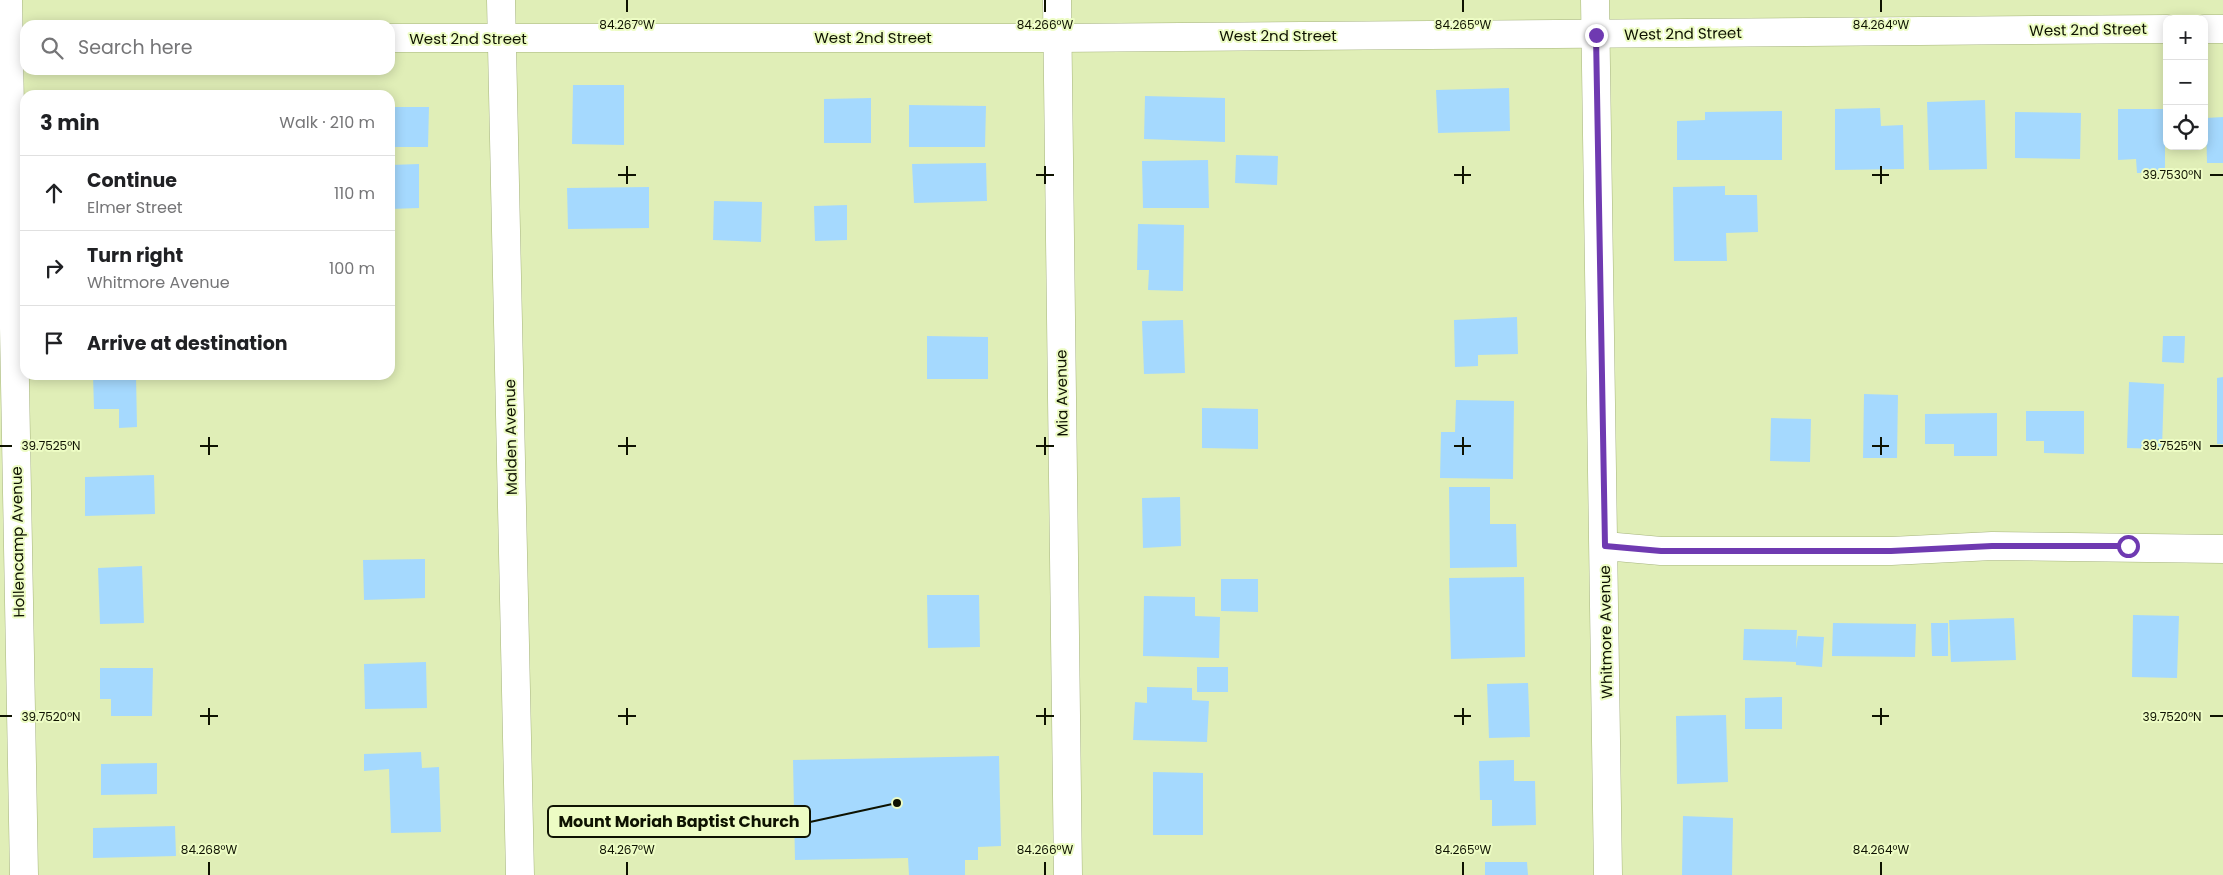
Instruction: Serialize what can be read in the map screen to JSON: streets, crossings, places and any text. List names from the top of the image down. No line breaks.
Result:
{"streets":{"street":["West 2nd Street","Mia Avenue","Malden Avenue","Hollencamp Avenue","Whitmore Avenue"]},"crossings":[["West 2nd Street","Mia Avenue"],["West 2nd Street","Malden Avenue"],["West 2nd Street","Whitmore Avenue"]],"places":["Mount Moriah Baptist Church"],"page":{"map_buttons":["+","−"],"search":"Search here","heading":["3 min","Walk · 210 m"],"list":[["Continue","Elmer Street","110 m"],["Turn right","Whitmore Avenue","100 m"],"Arrive at destination"]},"coordinates":["84.267°W","84.266°W","84.265°W","84.264°W","39.7530°N","39.7525°N","39.7520°N","84.268°W"]}
